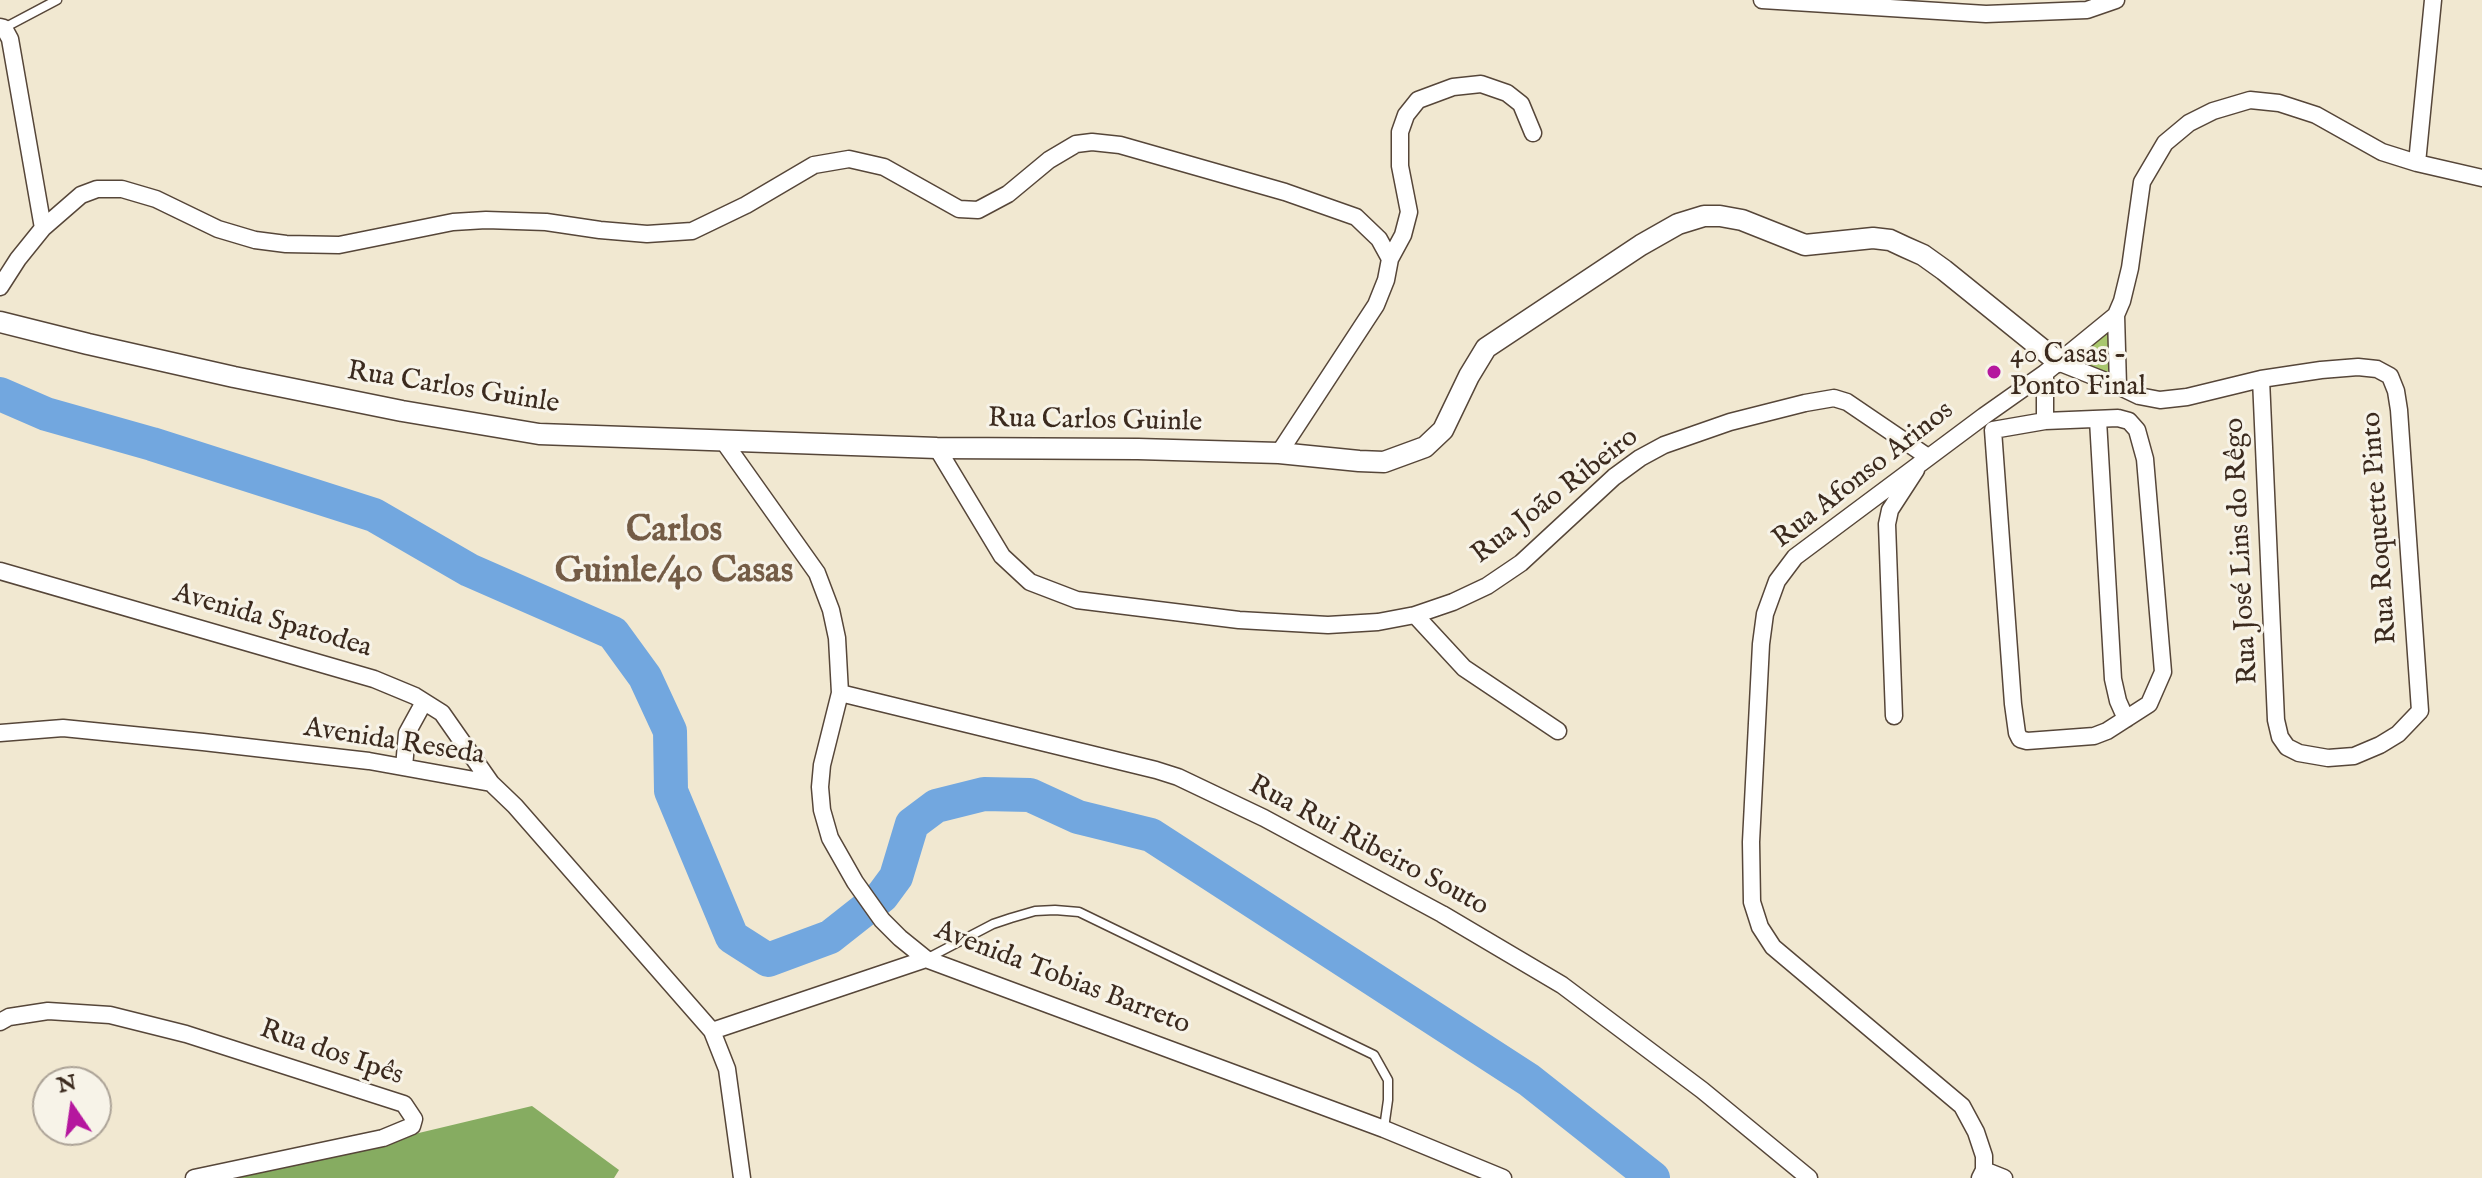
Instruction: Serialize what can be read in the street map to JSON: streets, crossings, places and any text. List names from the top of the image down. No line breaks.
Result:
{"streets":{"street":["Rua Carlos Guinle","Rua Afonso Arinos","Rua João Ribeiro","Rua Roquette Pinto","Rua José Lins do Rêgo","Avenida Spatodea","Avenida Reseda","Rua Rui Ribeiro Souto","Avenida Tobias Barreto","Rua dos Ipês"]},"crossings":[["Rua Carlos Guinle","Rua Afonso Arinos"],["Rua Carlos Guinle","Rua João Ribeiro"],["Rua Carlos Guinle","Avenida Tobias Barreto"],["Rua Afonso Arinos","Rua João Ribeiro"],["Rua Roquette Pinto","Rua José Lins do Rêgo"],["Avenida Spatodea","Avenida Reseda"],["Rua Rui Ribeiro Souto","Avenida Tobias Barreto"]],"districts":["Carlos Guinle/40 Casas"],"places":["40 Casas - Ponto Final"],"north":"top"}
